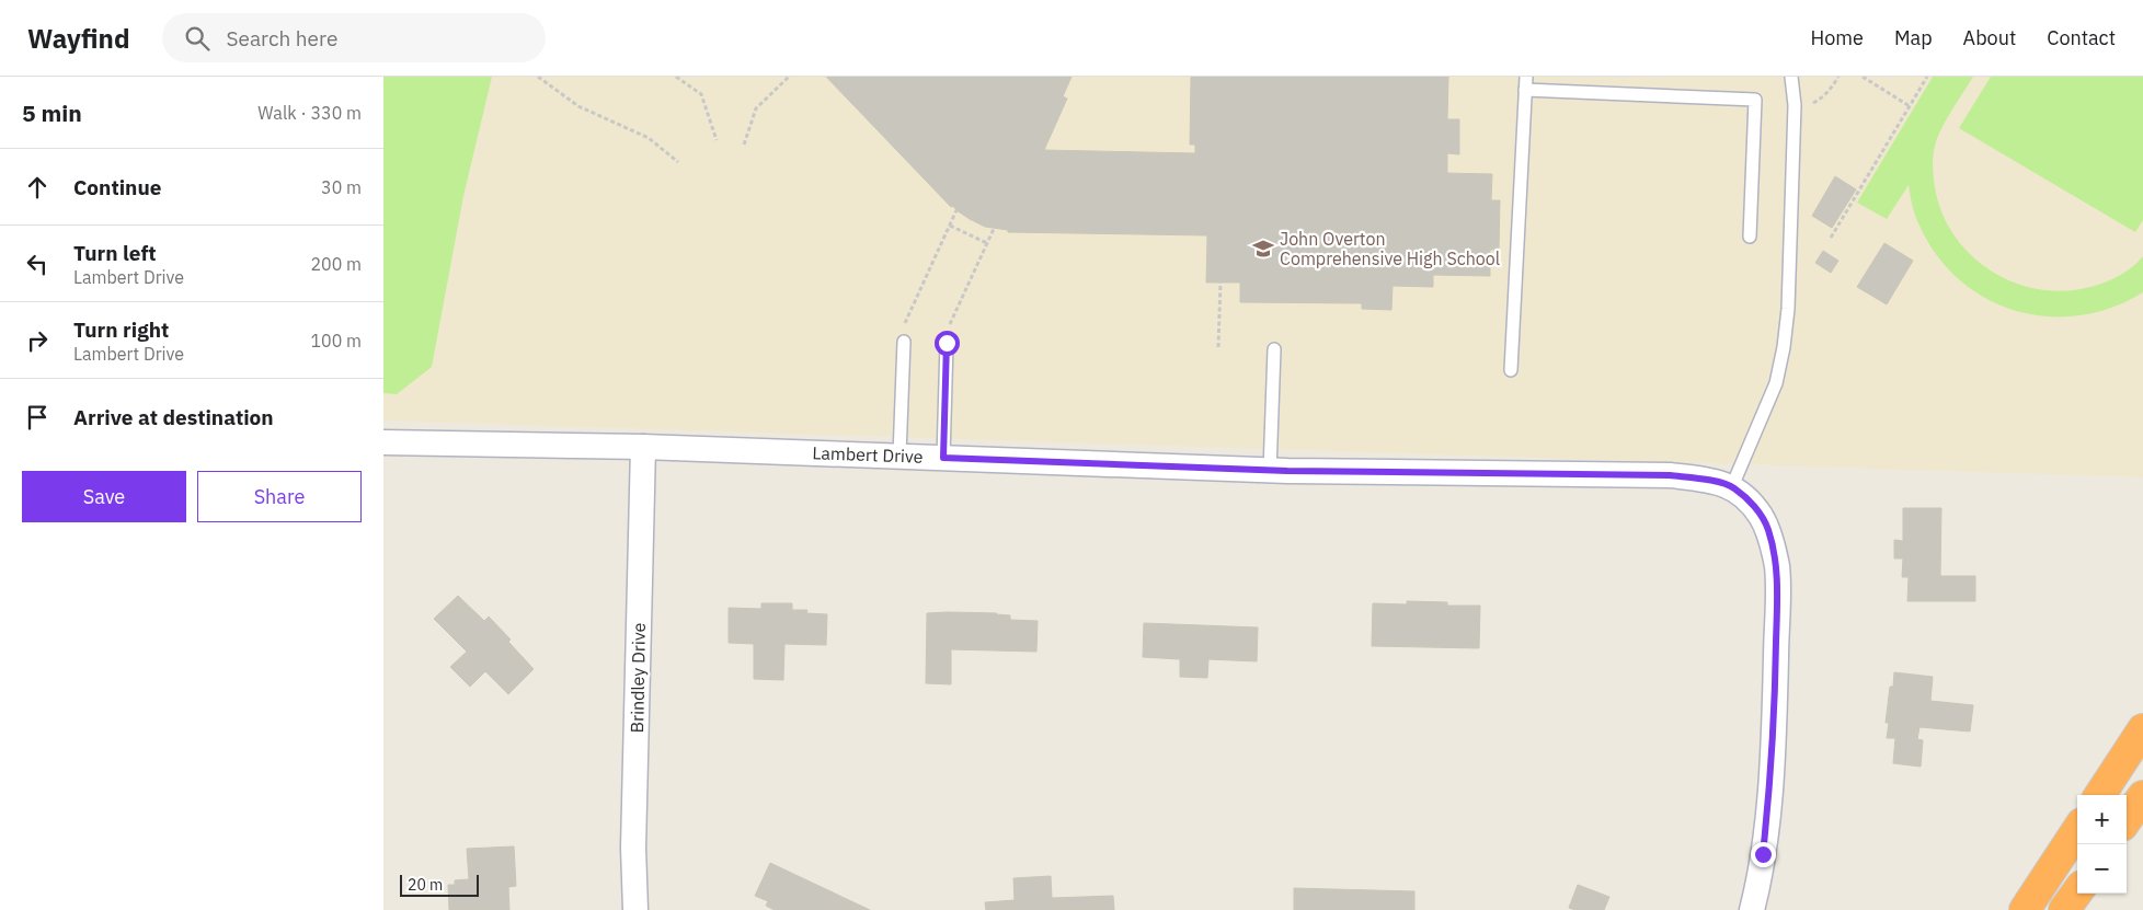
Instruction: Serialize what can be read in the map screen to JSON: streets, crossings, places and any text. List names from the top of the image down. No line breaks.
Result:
{"streets":{"street":["Lambert Drive","Brindley Drive"]},"crossings":[["Lambert Drive","Brindley Drive"]],"places":{"school or university":["John Overton Comprehensive High School"]},"scale_bar":"20 m","page":{"header":"Wayfind","search":"Search here","nav":["Home","Map","About","Contact"],"heading":["5 min","Walk · 330 m"],"list":[["Continue","30 m"],["Turn left","Lambert Drive","200 m"],["Turn right","Lambert Drive","100 m"],"Arrive at destination"],"buttons":["Save","Share"],"map_buttons":["+","−"],"scale":"20 m"}}
